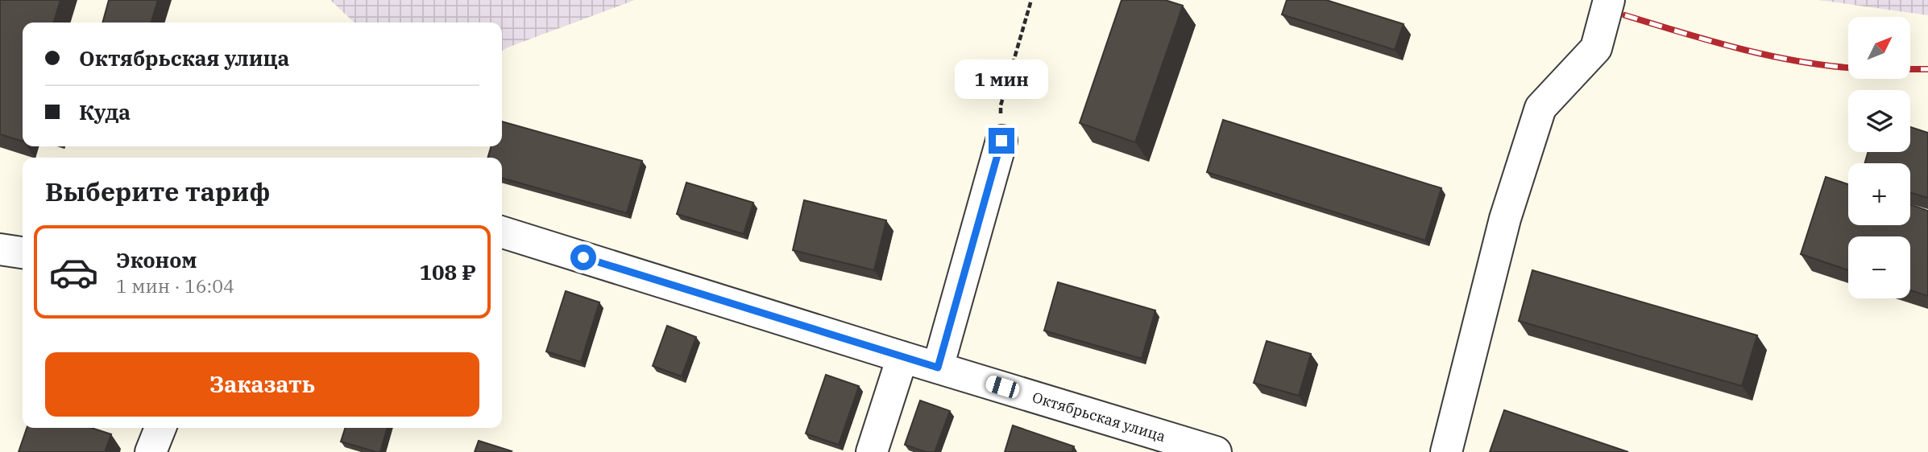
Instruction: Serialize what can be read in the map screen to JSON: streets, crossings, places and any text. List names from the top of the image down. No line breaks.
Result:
{"streets":{"street":["Октябрьская улица"]},"north":"top right","page":{"map_buttons":["+","−"],"banner":["Октябрьская улица","Куда"],"bubble":"1 мин","heading":"Выберите тариф","list":[{"name":"Эконом","note":"1 мин · 16:04","value":"108 ₽"}],"buttons":"Заказать"}}
